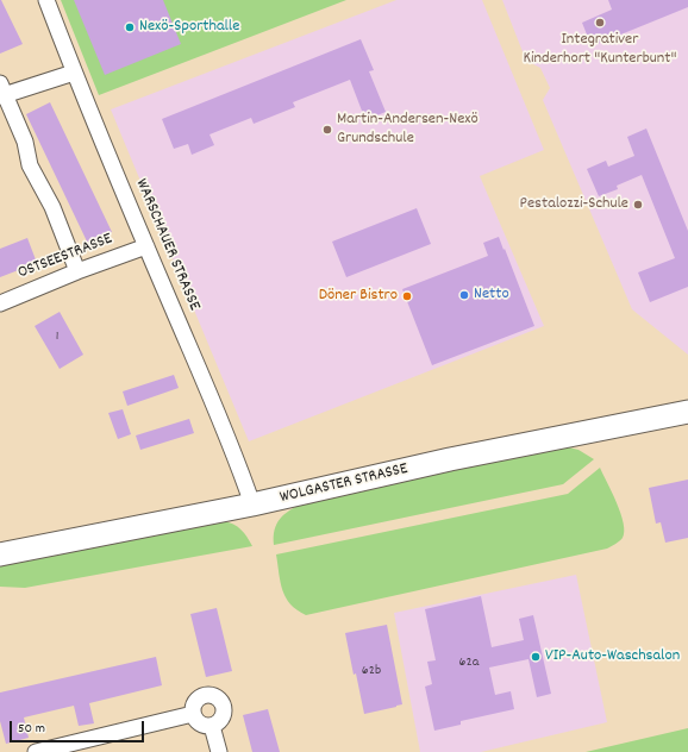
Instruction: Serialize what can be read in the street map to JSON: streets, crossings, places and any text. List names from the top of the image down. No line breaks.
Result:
{"streets":{"main road":["WOLGASTER STRASSE"],"street":["WARSCHAUER STRASSE","OSTSEESTRASSE"]},"crossings":[["WARSCHAUER STRASSE","OSTSEESTRASSE"],["WARSCHAUER STRASSE","WOLGASTER STRASSE"]],"places":["Integrativer Kinderhort \"Kunterbunt\"","Nexö-Sporthalle","Martin-Andersen-Nexö Grundschule","Pestalozzi-Schule","Netto","Döner Bistro","VIP-Auto-Waschsalon"],"house_numbers":["1","62a","62b"],"scale_bar":"50 m"}
